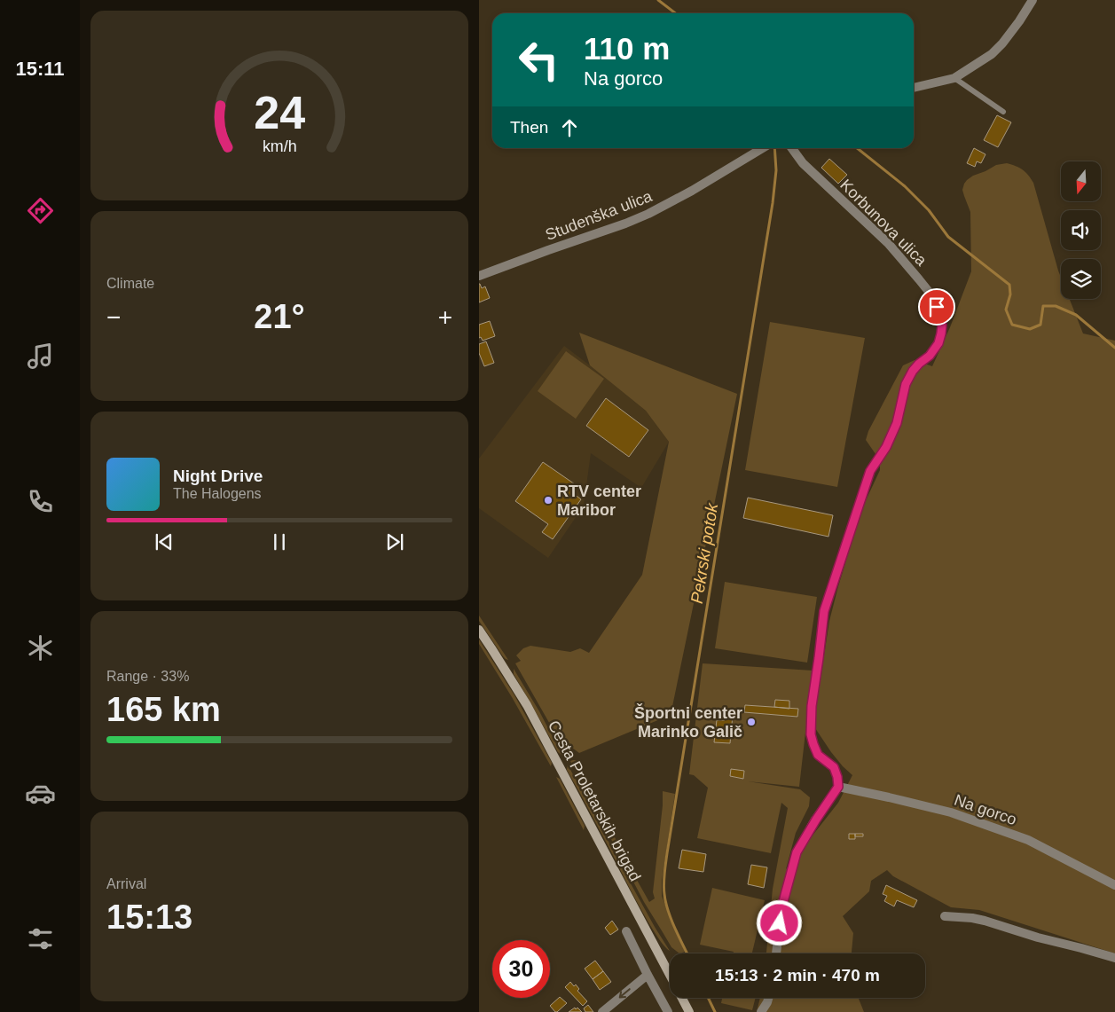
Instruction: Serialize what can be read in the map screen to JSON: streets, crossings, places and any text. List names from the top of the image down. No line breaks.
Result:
{"streets":{"main road":["Cesta Proletarskih brigad"],"street":["Studenška ulica","Korbunova ulica","Na gorco"]},"crossings":[["Korbunova ulica","Na gorco"]],"water":["Pekrski potok"],"places":["RTV center Maribor","Športni center Marinko Galič"],"north":"bottom","page":{"tabs":"15:11","turn":["110 m","Na gorco"],"then":"Then","tile":["Climate",["Range · 33%","165 km"],["Arrival","15:13"]],"heat":["−","21°","+"],"song":["Night Drive","The Halogens"],"limit":"30","trip":"15:13 · 2 min · 470 m","gauge":["24","km/h"]}}
